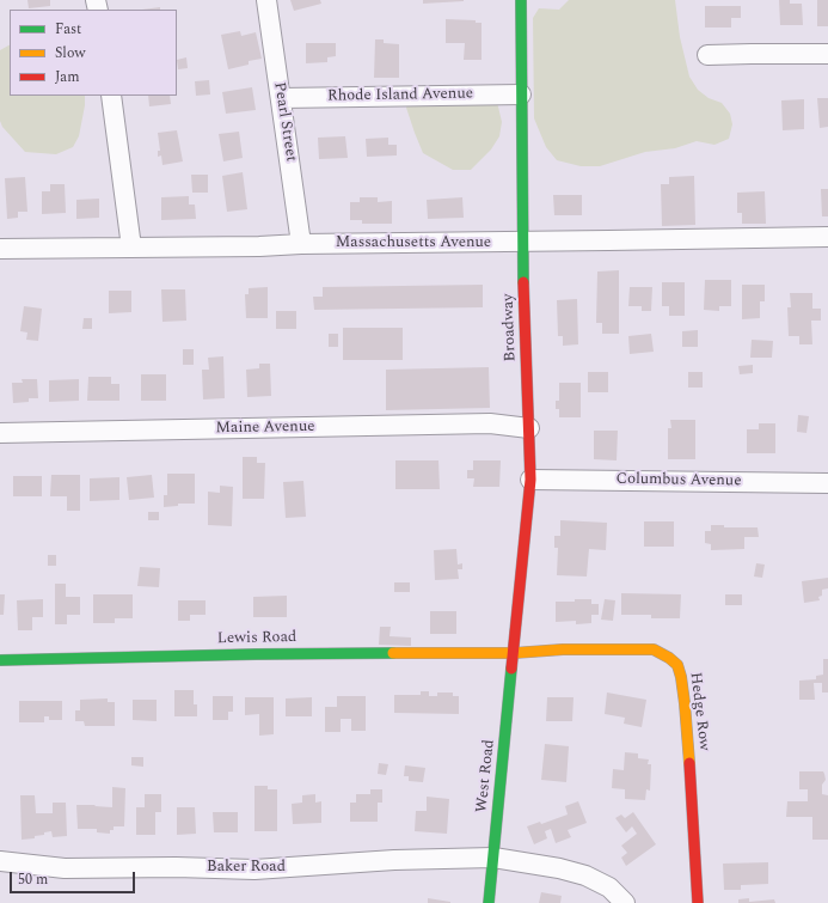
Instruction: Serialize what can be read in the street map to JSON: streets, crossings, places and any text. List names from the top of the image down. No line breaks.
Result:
{"streets":{"street":["Rhode Island Avenue","Pearl Street","Massachusetts Avenue","Broadway","Maine Avenue","Columbus Avenue","Lewis Road","Hedge Row","West Road","Baker Road"]},"crossings":[["Rhode Island Avenue","Pearl Street"],["Rhode Island Avenue","Broadway"],["Pearl Street","Massachusetts Avenue"],["Massachusetts Avenue","Broadway"],["Broadway","Maine Avenue"],["Broadway","Columbus Avenue"],["Broadway","Lewis Road"],["Broadway","Hedge Row"],["Broadway","West Road"],["Lewis Road","Hedge Row"],["Lewis Road","West Road"],["Hedge Row","West Road"],["West Road","Baker Road"]],"legend":["Fast","Slow","Jam"],"scale_bar":"50 m"}
